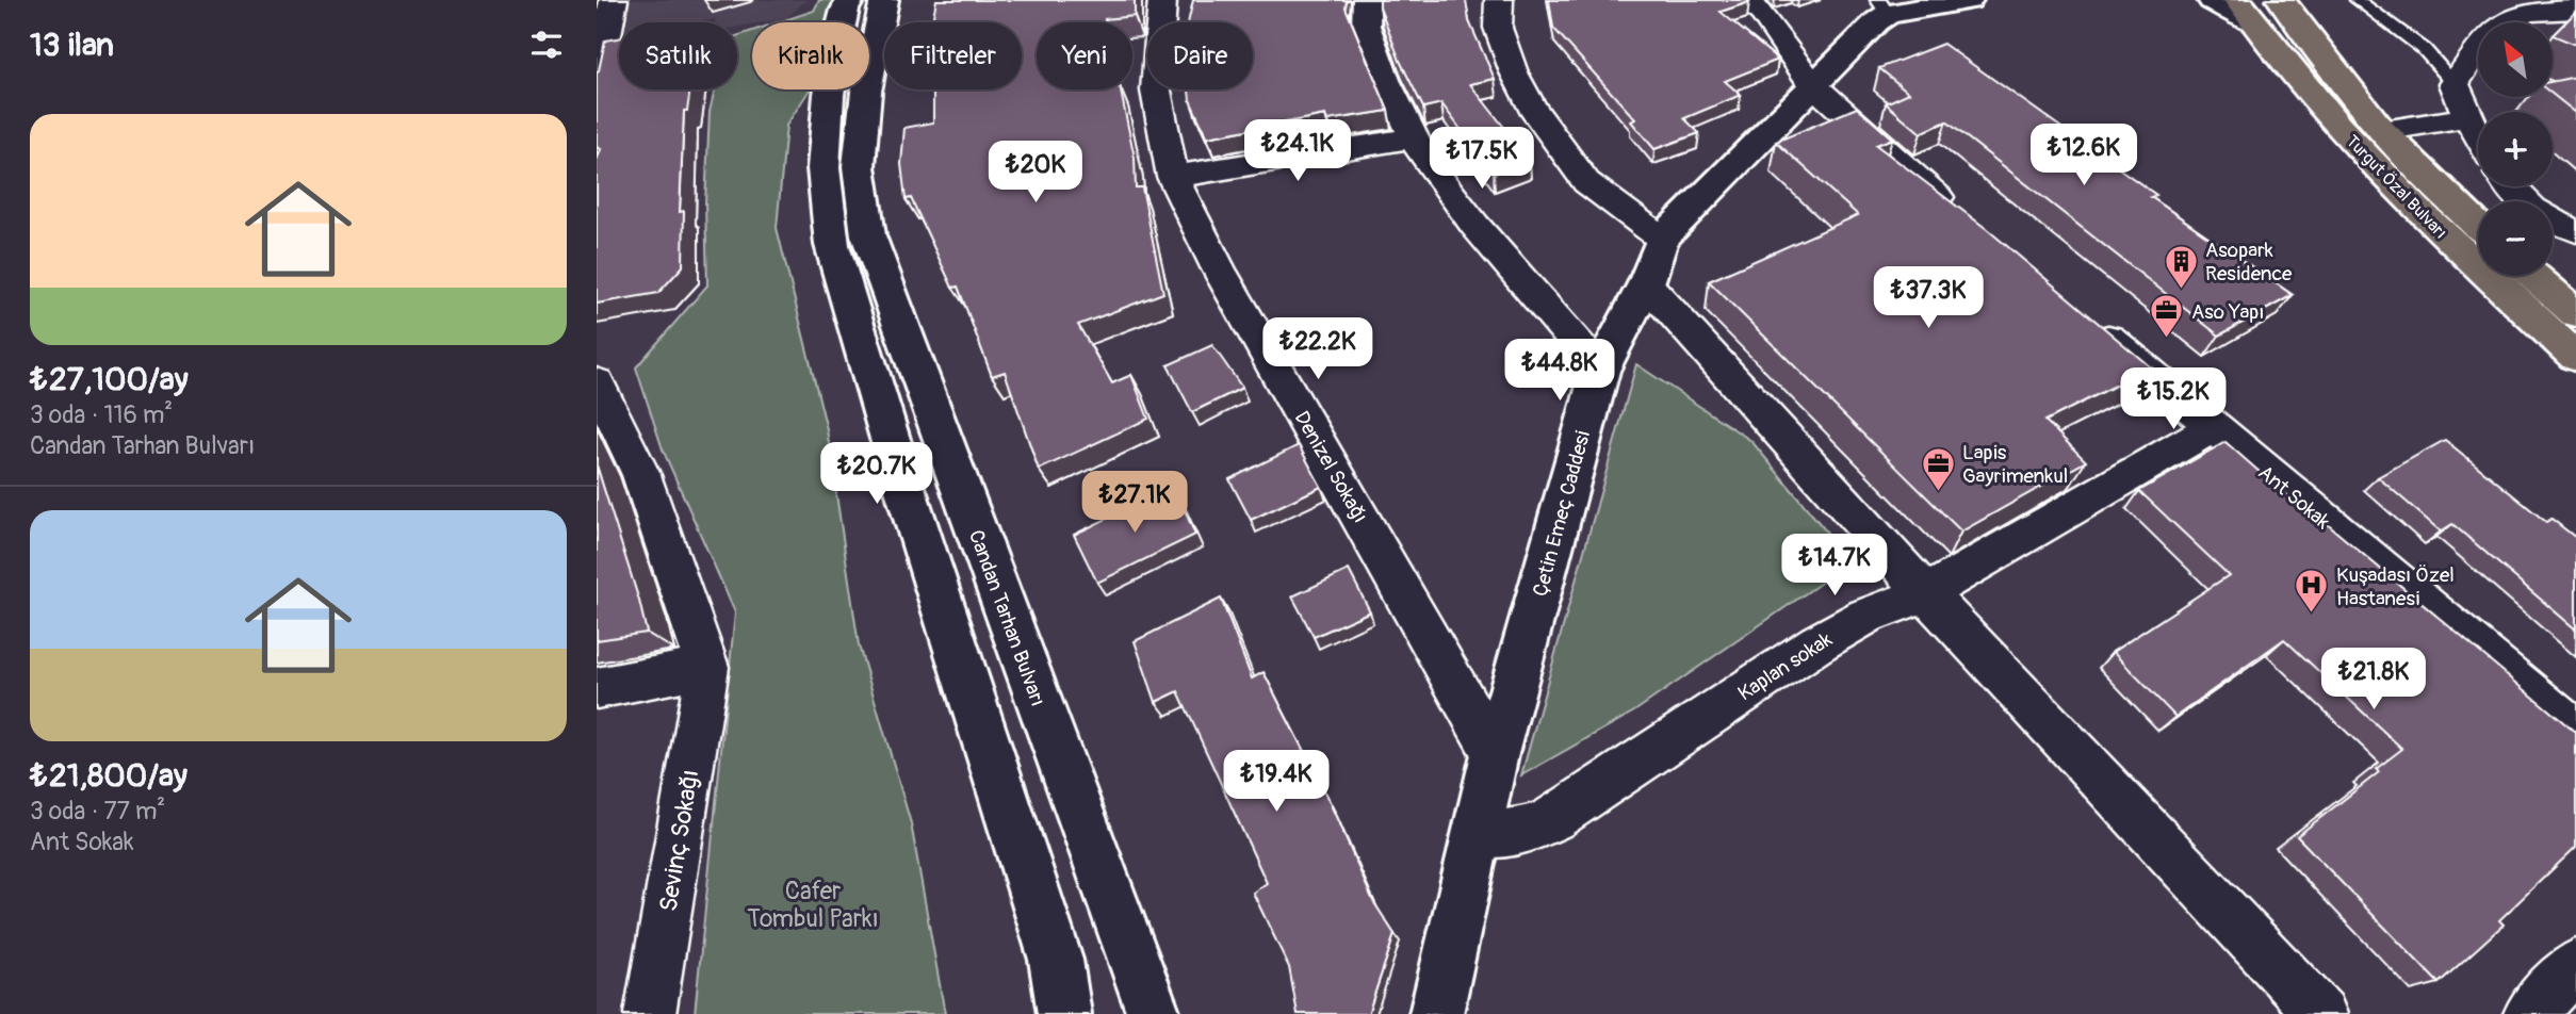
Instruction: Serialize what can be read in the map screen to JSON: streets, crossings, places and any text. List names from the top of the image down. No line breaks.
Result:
{"streets":{"highway":["Turgut Özal Bulvarı"],"main road":["Çetin Emeç Caddesi","Candan Tarhan Bulvarı"],"street":["Denizel Sokağı","Ant Sokak","Kaplan sokak","Sevinç Sokağı"]},"crossings":[["Denizel Sokağı","Çetin Emeç Caddesi"],["Ant Sokak","Kaplan sokak"],["Çetin Emeç Caddesi","Kaplan sokak"]],"parks":["Cafer Tombul Parkı"],"places":{"building":["Asopark Residence"],"office":["Aso Yapı","Lapis Gayrimenkul"],"hospital":["Kuşadası Özel Hastanesi"]},"north":"top left","page":{"heading":"13 ilan","map_buttons":["+","−"],"chip":["Satılık","Kiralık","Filtreler","Yeni","Daire"],"list":[{"name":"₺27,100/ay","note":"3 oda · 116 m² · Candan Tarhan Bulvarı"},{"name":"₺21,800/ay","note":"3 oda · 77 m² · Ant Sokak"}],"price":["₺24.1K","₺12.6K","₺17.5K","₺20K","₺37.3K","₺22.2K","₺44.8K","₺15.2K","₺20.7K","₺27.1K","₺14.7K","₺21.8K","₺19.4K"]}}
